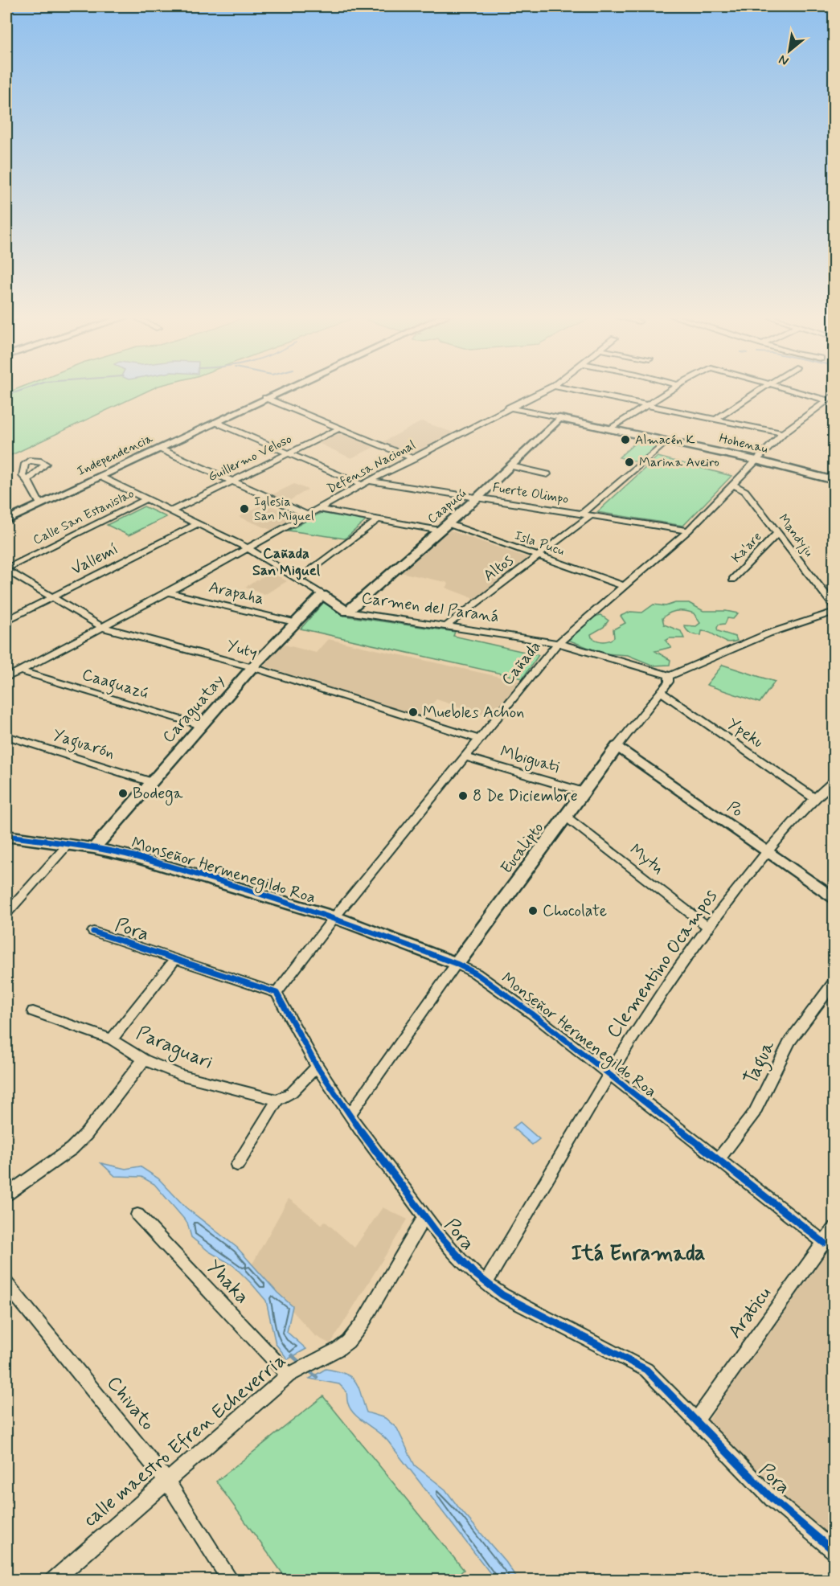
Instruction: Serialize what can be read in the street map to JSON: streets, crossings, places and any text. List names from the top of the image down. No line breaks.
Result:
{"streets":{"street":["Hohenau","Independencia","Guillermo Veloso","Defensa Nacional","Fuerte Olimpo","Caapucú","Calle San Estanislao","Mandyju","Isla Pucu","Ka'are","Vallemí","Altos","Arapaha","Carmen del Paraná","Yuty","Cañada","Caaguazú","Caraguatay","Ypeku","Yaguarón","Mbiguati","Po","Eucalipto","Mytu","Monseñor Hermenegildo Roa","Pora","Clementino Ocampos","Paraguari","Tagua","Yhaka","Araticu","Chivato","calle maestro Efren Echeverria"]},"crossings":[["Hohenau","Defensa Nacional"],["Hohenau","Caapucú"],["Hohenau","Altos"],["Hohenau","Cañada"],["Independencia","Fuerte Olimpo"],["Independencia","Carmen del Paraná"],["Guillermo Veloso","Fuerte Olimpo"],["Guillermo Veloso","Carmen del Paraná"],["Defensa Nacional","Fuerte Olimpo"],["Defensa Nacional","Isla Pucu"],["Defensa Nacional","Arapaha"],["Defensa Nacional","Carmen del Paraná"],["Defensa Nacional","Yuty"],["Defensa Nacional","Caaguazú"],["Fuerte Olimpo","Caapucú"],["Fuerte Olimpo","Altos"],["Fuerte Olimpo","Cañada"],["Caapucú","Isla Pucu"],["Caapucú","Carmen del Paraná"],["Calle San Estanislao","Carmen del Paraná"],["Calle San Estanislao","Yuty"],["Mandyju","Ka'are"],["Mandyju","Cañada"],["Isla Pucu","Altos"],["Isla Pucu","Cañada"],["Vallemí","Carmen del Paraná"],["Vallemí","Yuty"],["Altos","Carmen del Paraná"],["Arapaha","Caraguatay"],["Carmen del Paraná","Cañada"],["Carmen del Paraná","Caraguatay"],["Carmen del Paraná","Eucalipto"],["Yuty","Cañada"],["Yuty","Caraguatay"],["Cañada","Mbiguati"],["Cañada","Monseñor Hermenegildo Roa"],["Cañada","Pora"],["Caaguazú","Caraguatay"],["Caraguatay","Yaguarón"],["Caraguatay","Monseñor Hermenegildo Roa"],["Ypeku","Eucalipto"],["Ypeku","Clementino Ocampos"],["Mbiguati","Eucalipto"],["Po","Eucalipto"],["Po","Clementino Ocampos"],["Eucalipto","Mytu"],["Eucalipto","Monseñor Hermenegildo Roa"],["Eucalipto","Pora"],["Mytu","Clementino Ocampos"],["Monseñor Hermenegildo Roa","Clementino Ocampos"],["Monseñor Hermenegildo Roa","Tagua"],["Monseñor Hermenegildo Roa","Araticu"],["Pora","Clementino Ocampos"],["Pora","Araticu"],["Pora","calle maestro Efren Echeverria"],["Yhaka","calle maestro Efren Echeverria"],["Chivato","calle maestro Efren Echeverria"]],"districts":["Cañada San Miguel","Itá Enramada"],"places":["Almacén K","Marina Aveiro","Iglesia San Miguel","Muebles Achon","Bodega","8 De Diciembre","Chocolate"],"north":"bottom left"}
